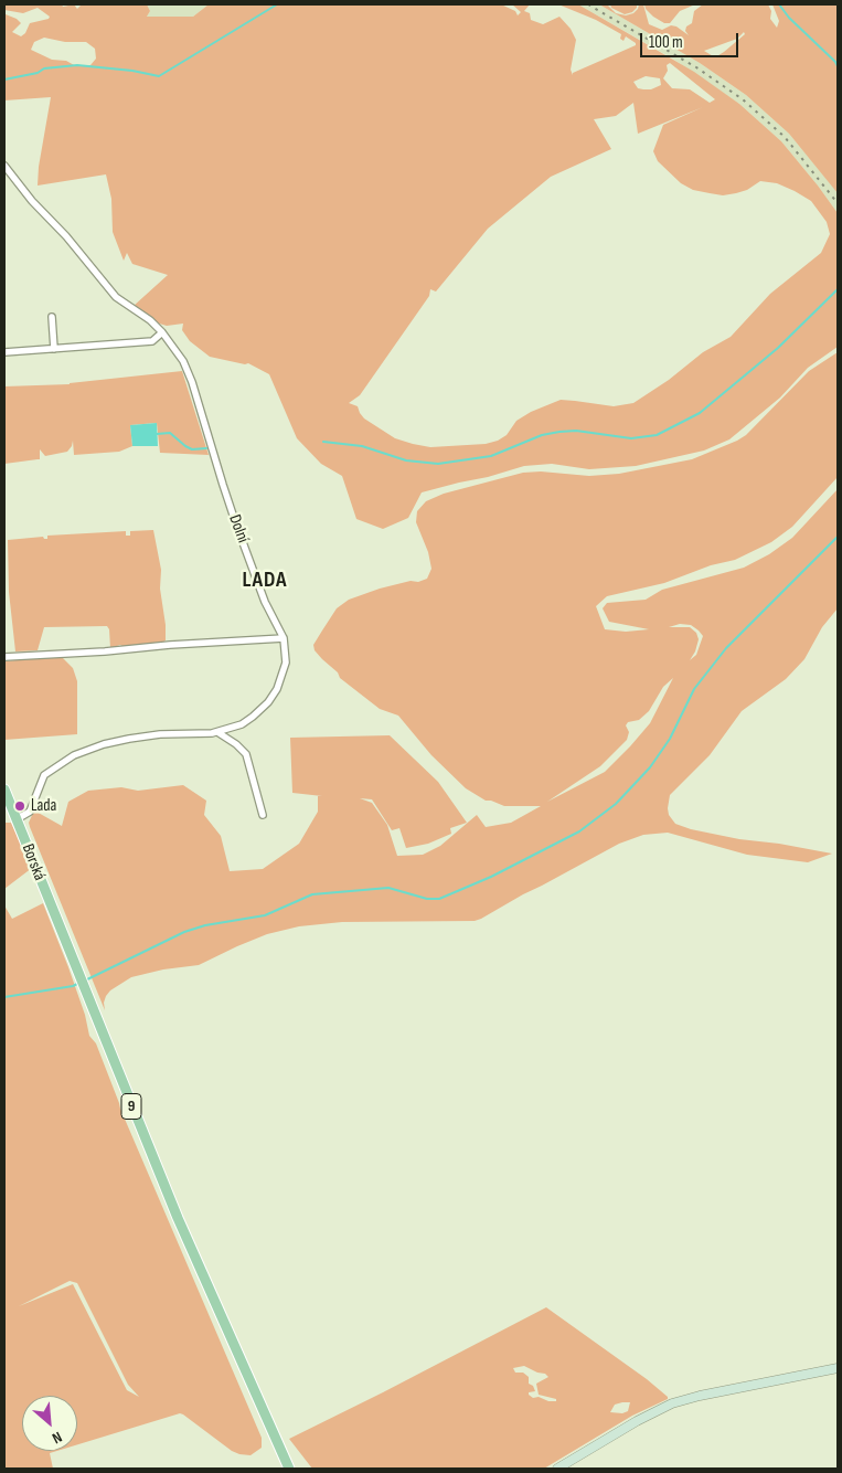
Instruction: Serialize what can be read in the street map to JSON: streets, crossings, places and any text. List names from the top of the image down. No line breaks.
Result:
{"streets":{"main road":["Borská","9"],"street":["Dolní"]},"crossings":[["Dolní","Borská"]],"districts":["LADA"],"places":["Lada"],"scale_bar":"100 m","north":"bottom right"}
